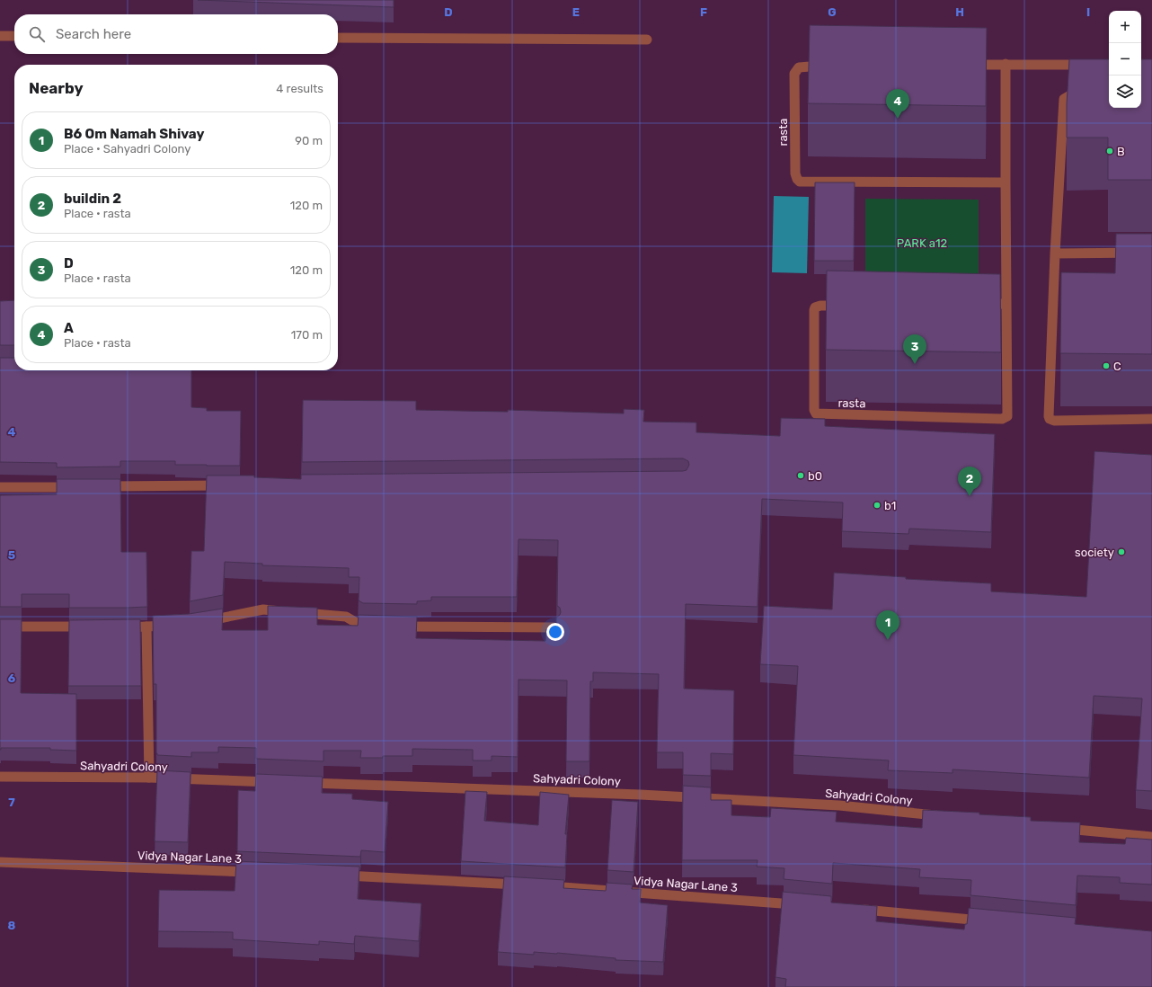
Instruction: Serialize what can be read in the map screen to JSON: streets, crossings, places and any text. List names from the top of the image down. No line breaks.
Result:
{"streets":{"street":["rasta","Sahyadri Colony","Vidya Nagar Lane 3"]},"parks":["PARK a12"],"places":["B","C","b0","b1","society"],"page":{"map_buttons":["+","−"],"search":"Search here","heading":["Nearby","4 results"],"pins":["4","3","2","1"],"list":[{"mark":"1","name":"B6 Om Namah Shivay","note":"Place · Sahyadri Colony","value":"90 m"},{"mark":"2","name":"buildin 2","note":"Place · rasta","value":"120 m"},{"mark":"3","name":"D","note":"Place · rasta","value":"120 m"},{"mark":"4","name":"A","note":"Place · rasta","value":"170 m"}]},"grid":{"columns":["D","E","F","G","H","I"],"rows":["4","5","6","7","8"]}}
